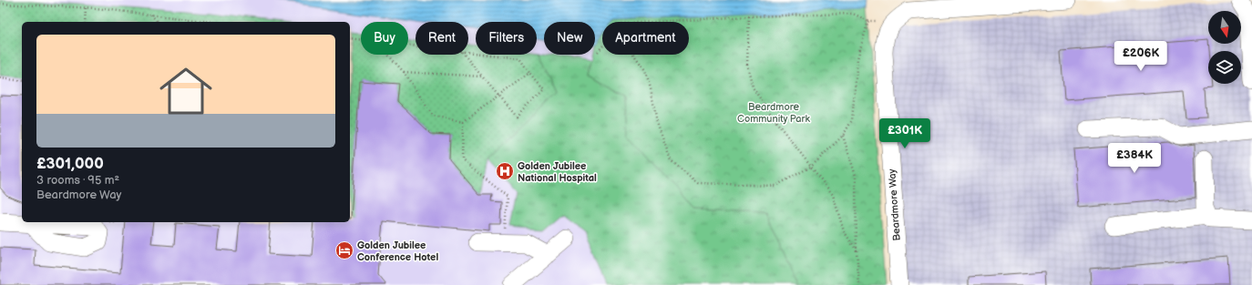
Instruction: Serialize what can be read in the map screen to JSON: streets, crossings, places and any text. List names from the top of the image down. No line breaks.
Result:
{"streets":{"street":["Beardmore Way"]},"parks":["Beardmore Community Park"],"places":{"hospital":["Golden Jubilee National Hospital"],"hotel":["Golden Jubilee Conference Hotel"]},"north":"bottom","page":{"chip":["Buy","Rent","Filters","New","Apartment"],"list":[{"name":"£301,000","note":"3 rooms · 95 m² · Beardmore Way"}],"price":["£206K","£301K","£384K"]}}
